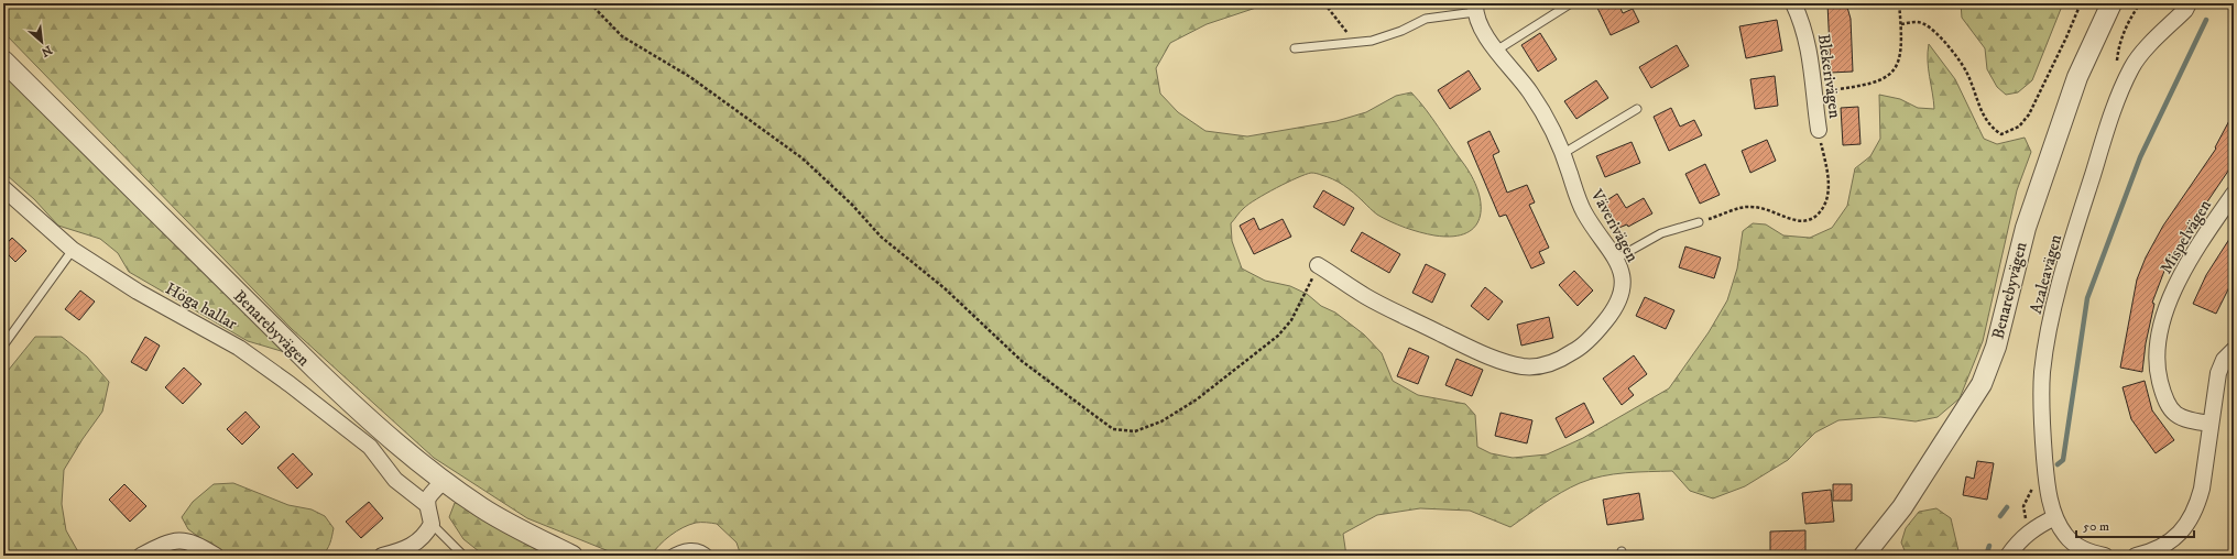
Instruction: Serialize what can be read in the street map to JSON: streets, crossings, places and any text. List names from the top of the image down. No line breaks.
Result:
{"streets":{"street":["Blekerivägen","Väverivägen","Mispelvägen","Azaleavägen","Benarebyvägen","Höga hallar"]},"scale_bar":"50 m","north":"bottom right"}
